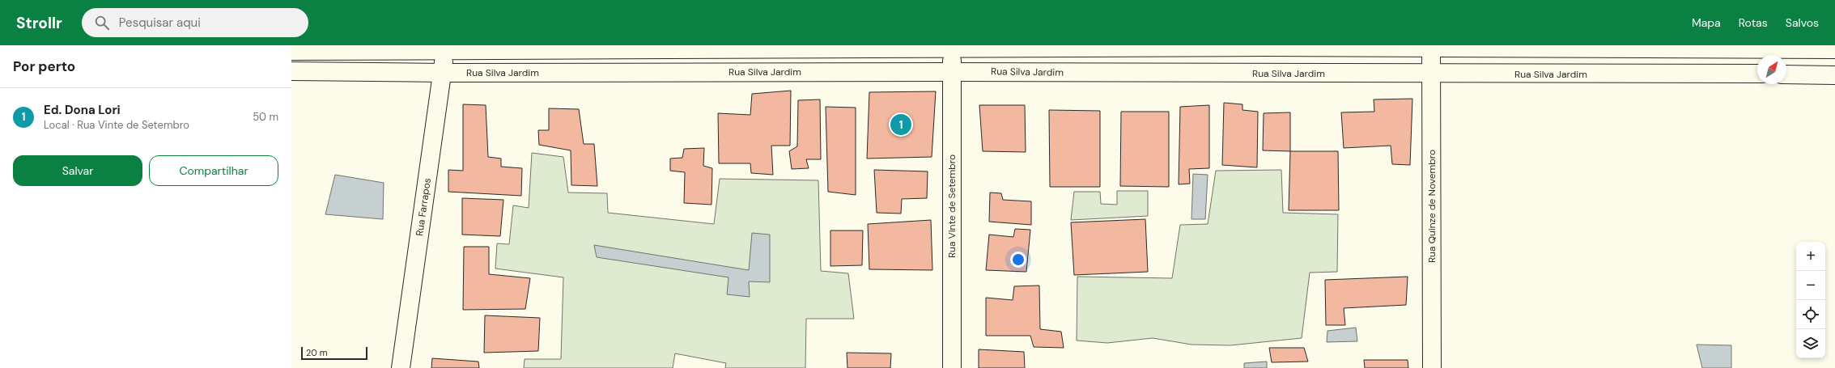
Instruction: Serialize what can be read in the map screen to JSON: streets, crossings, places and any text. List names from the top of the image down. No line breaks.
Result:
{"streets":{"street":["Rua Silva Jardim","Rua Vinte de Setembro","Rua Quinze de Novembro","Rua Farrapos"]},"crossings":[["Rua Silva Jardim","Rua Vinte de Setembro"],["Rua Silva Jardim","Rua Quinze de Novembro"],["Rua Silva Jardim","Rua Farrapos"]],"scale_bar":"20 m","north":"top right","page":{"header":"Strollr","search":"Pesquisar aqui","nav":["Mapa","Rotas","Salvos"],"heading":"Por perto","list":[{"mark":"1","name":"Ed. Dona Lori","note":"Local · Rua Vinte de Setembro","value":"50 m"}],"pins":"1","buttons":["Salvar","Compartilhar"],"map_buttons":["+","−"],"scale":"20 m"}}
